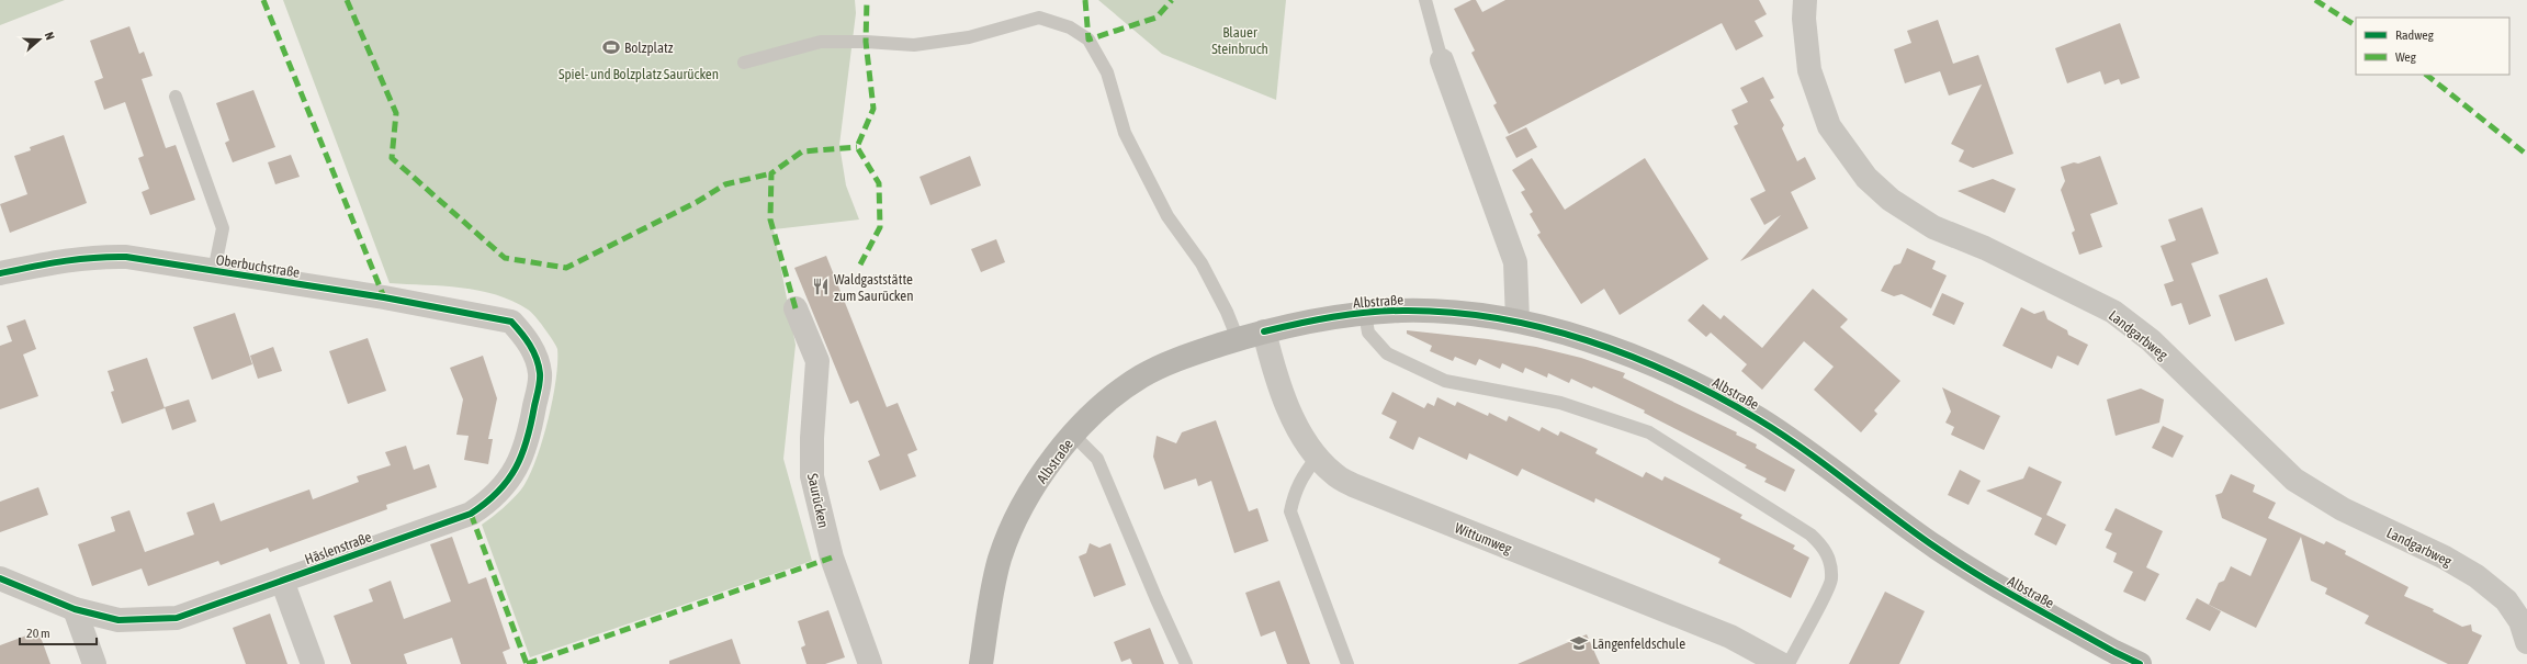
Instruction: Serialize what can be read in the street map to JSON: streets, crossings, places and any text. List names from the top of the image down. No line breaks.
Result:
{"streets":{"street":["Oberbuchstraße","Albstraße","Landgarbweg","Saurücken","Wittumweg","Häslenstraße"]},"crossings":[["Oberbuchstraße","Häslenstraße"],["Albstraße","Wittumweg"]],"parks":["Blauer Steinbruch","Spiel- und Bolzplatz Saurücken"],"places":{"sports":["Bolzplatz"],"restaurant":["Waldgaststätte zum Saurücken"],"school or university":["Längenfeldschule"]},"legend":["Radweg","Weg"],"scale_bar":"20 m","north":"right"}
